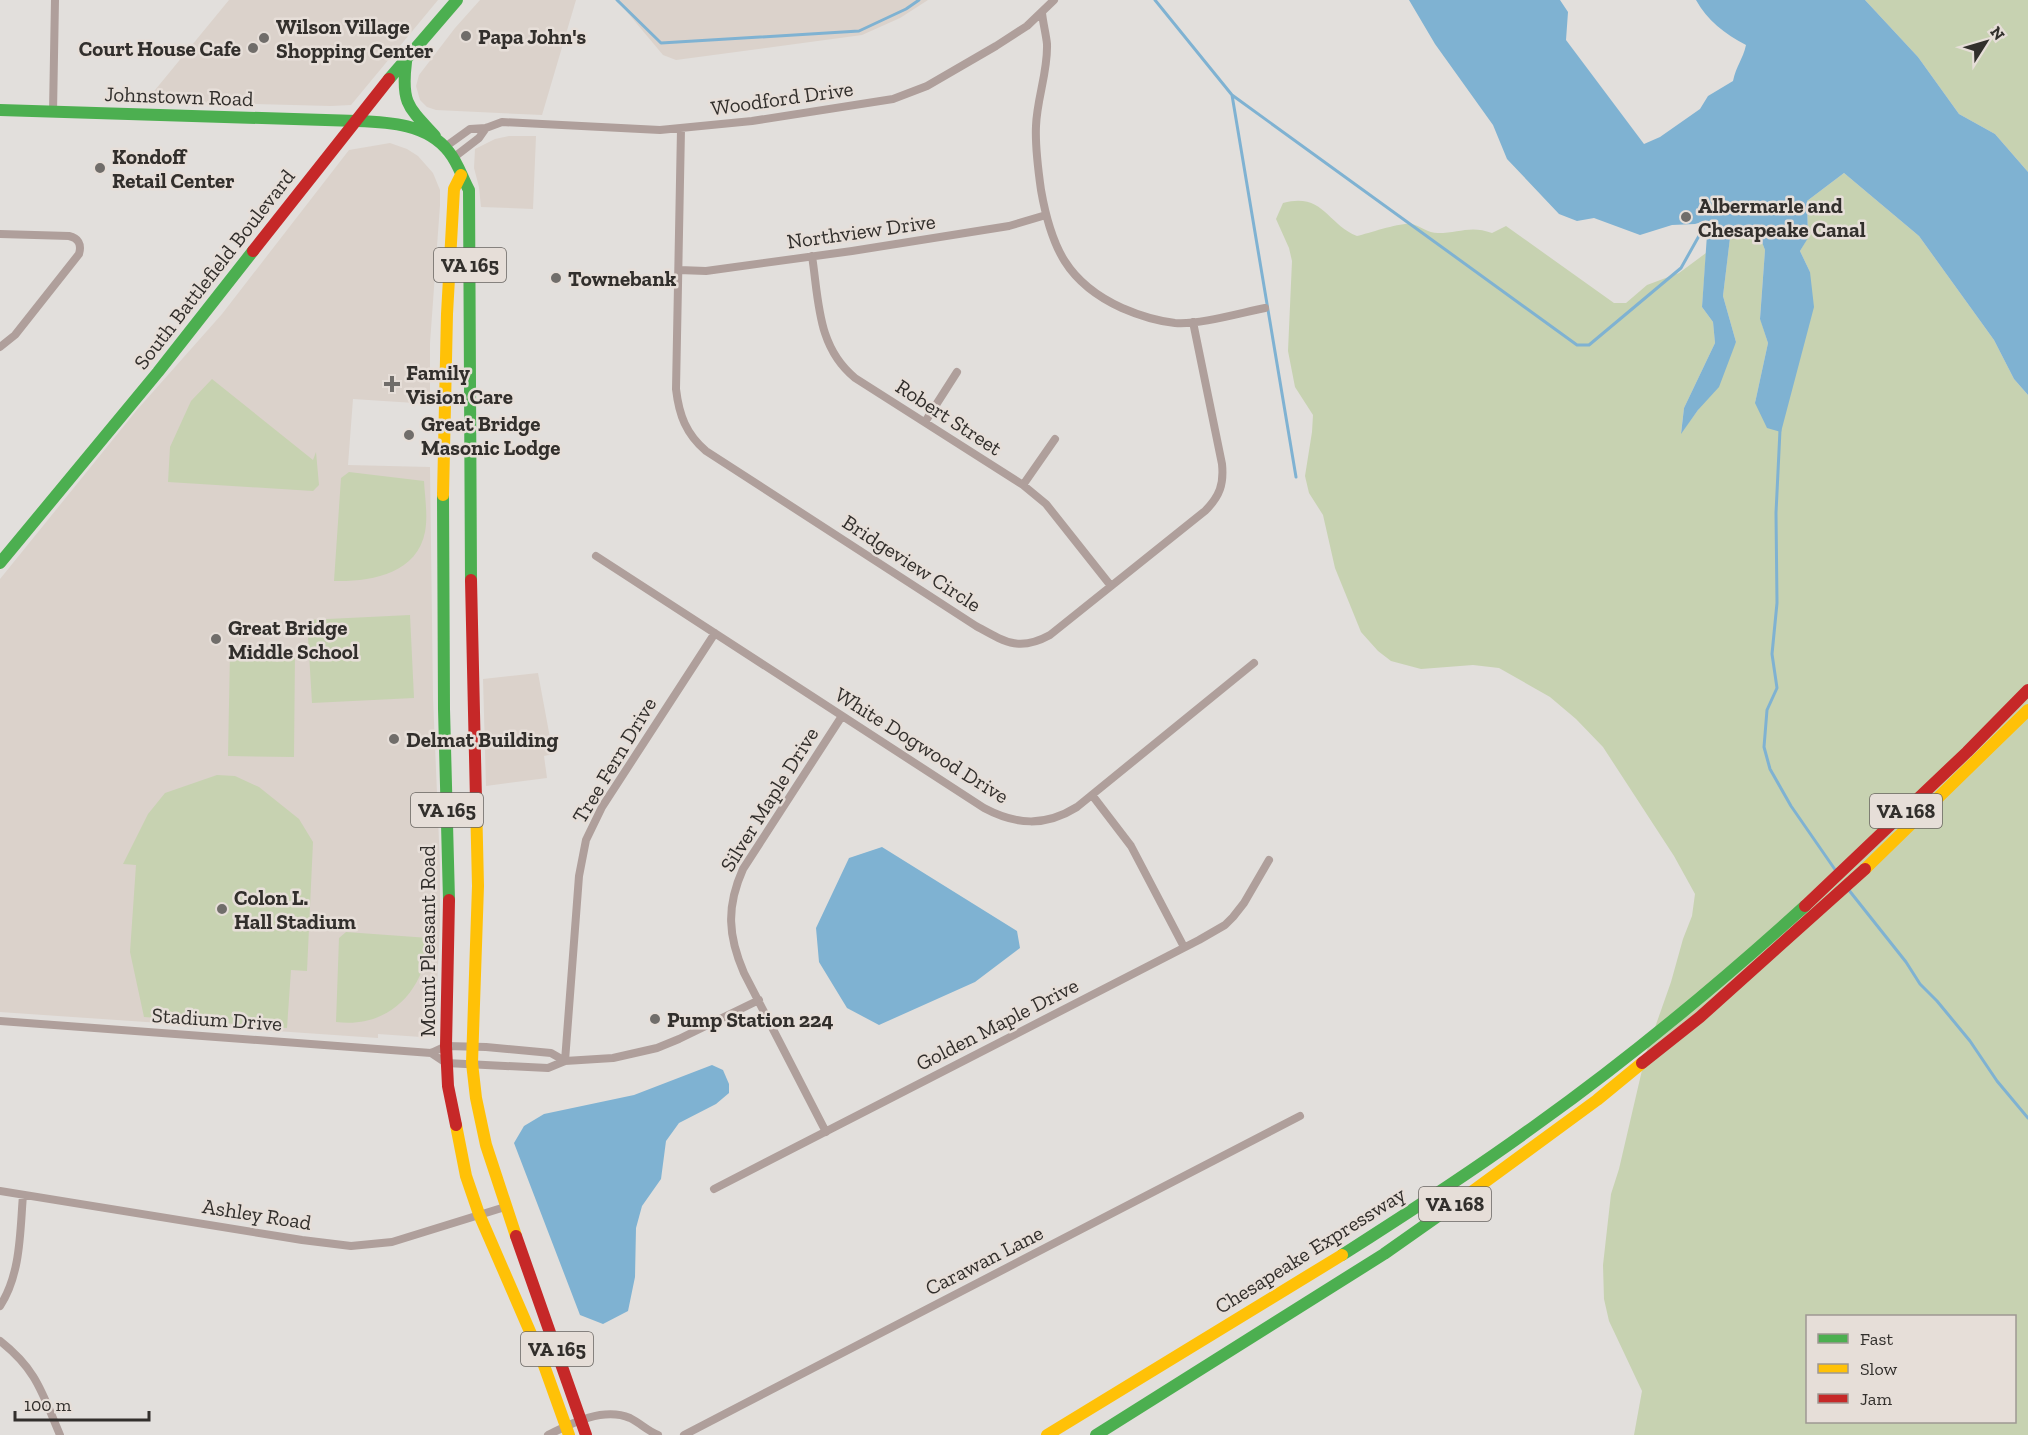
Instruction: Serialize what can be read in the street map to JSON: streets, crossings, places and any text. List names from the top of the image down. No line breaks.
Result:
{"streets":{"main road":["Johnstown Road","VA 165","South Battlefield Boulevard","VA 168","Mount Pleasant Road","Chesapeake Expressway"],"street":["Woodford Drive","Northview Drive","Robert Street","Bridgeview Circle","White Dogwood Drive","Tree Fern Drive","Silver Maple Drive","Stadium Drive","Golden Maple Drive","Ashley Road","Carawan Lane"]},"crossings":[["Johnstown Road","VA 165"],["Johnstown Road","South Battlefield Boulevard"],["Woodford Drive","VA 165"],["Woodford Drive","Bridgeview Circle"],["Northview Drive","Robert Street"],["Northview Drive","Bridgeview Circle"],["VA 165","South Battlefield Boulevard"],["VA 165","Mount Pleasant Road"],["VA 165","Stadium Drive"],["VA 165","Ashley Road"],["Robert Street","Bridgeview Circle"],["White Dogwood Drive","Tree Fern Drive"],["White Dogwood Drive","Silver Maple Drive"],["Tree Fern Drive","Stadium Drive"],["Silver Maple Drive","Stadium Drive"],["Silver Maple Drive","Golden Maple Drive"],["Mount Pleasant Road","Stadium Drive"],["Mount Pleasant Road","Ashley Road"]],"places":{"other":["Papa John's","Wilson Village Shopping Center","Court House Cafe","Kondoff Retail Center","Albermarle and Chesapeake Canal","Townebank","Great Bridge Masonic Lodge","Great Bridge Middle School","Delmat Building","Colon L. Hall Stadium","Pump Station 224"],"health":["Family Vision Care"]},"legend":["Fast","Slow","Jam"],"scale_bar":"100 m","north":"top right"}
